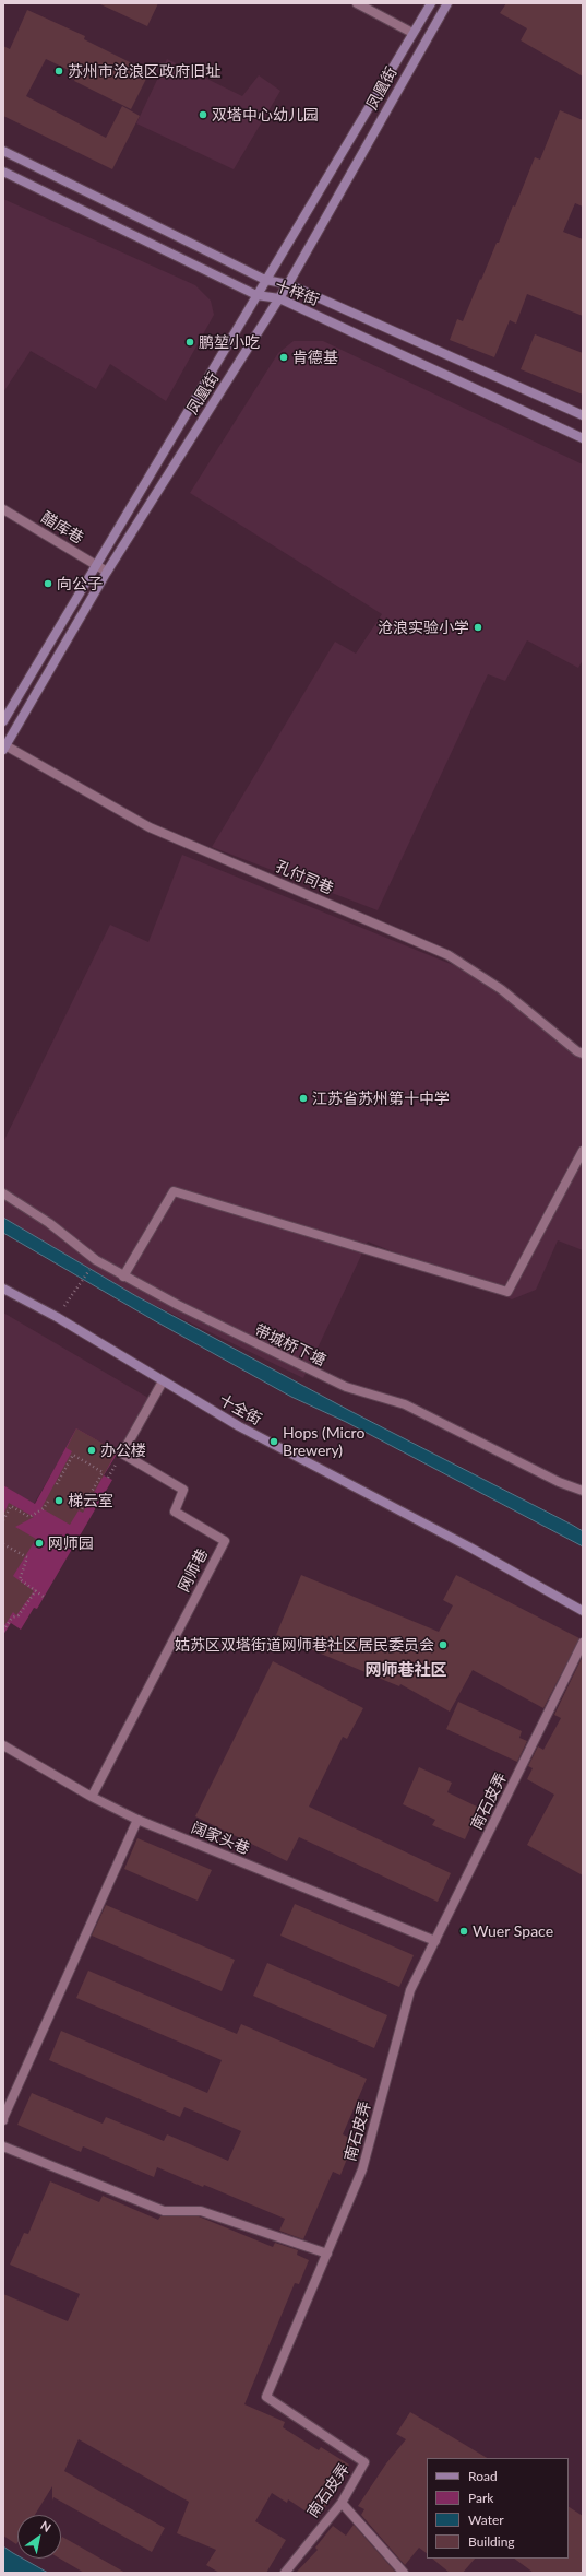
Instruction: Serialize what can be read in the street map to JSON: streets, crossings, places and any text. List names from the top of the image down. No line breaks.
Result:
{"streets":{"main road":["凤凰街","十梓街","十全街"],"street":["醋库巷","孔付司巷","带城桥下塘","网师巷","南石皮弄","阔家头巷"]},"crossings":[["凤凰街","十梓街"],["凤凰街","醋库巷"],["凤凰街","孔付司巷"],["十全街","网师巷"],["网师巷","阔家头巷"],["南石皮弄","阔家头巷"]],"districts":["网师巷社区"],"places":["苏州市沧浪区政府旧址","双塔中心幼儿园","鹏堃小吃","肯德基","向公子","沧浪实验小学","江苏省苏州第十中学","Hops (Micro Brewery)","办公楼","梯云室","网师园","姑苏区双塔街道网师巷社区居民委员会","Wuer Space"],"legend":["Road","Park","Water","Building"],"north":"top right"}
